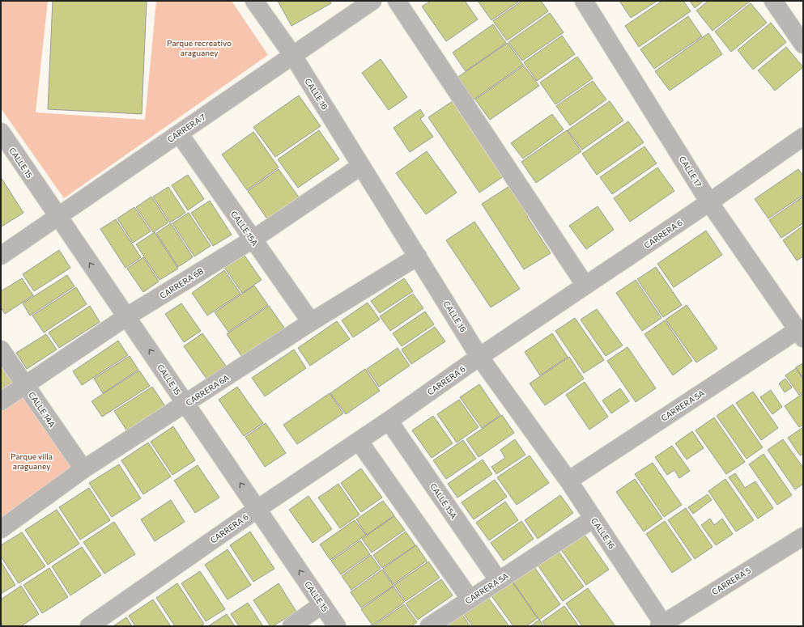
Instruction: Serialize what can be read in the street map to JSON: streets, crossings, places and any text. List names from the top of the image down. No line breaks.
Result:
{"streets":{"street":["CALLE 16","CARRERA 7","CALLE 15","CALLE 17","CALLE 15A","CARRERA 6","CARRERA 6B","CARRERA 6A","CARRERA 5A","CALLE 14A","CARRERA 5"]},"crossings":[["CALLE 16","CARRERA 7"],["CALLE 16","CARRERA 6"],["CALLE 16","CARRERA 6B"],["CALLE 16","CARRERA 6A"],["CALLE 16","CARRERA 5A"],["CALLE 16","CARRERA 5"],["CARRERA 7","CALLE 15"],["CARRERA 7","CALLE 15A"],["CALLE 15","CARRERA 6"],["CALLE 15","CARRERA 6B"],["CALLE 15","CARRERA 6A"],["CALLE 17","CARRERA 6"],["CALLE 17","CARRERA 5A"],["CALLE 15A","CARRERA 6"],["CALLE 15A","CARRERA 6B"],["CALLE 15A","CARRERA 6A"],["CALLE 15A","CARRERA 5A"],["CARRERA 6B","CALLE 14A"],["CARRERA 6A","CALLE 14A"]],"one_way":["CALLE 15"],"parks":["Parque recreativo araguaney","Parque villa araguaney"]}
